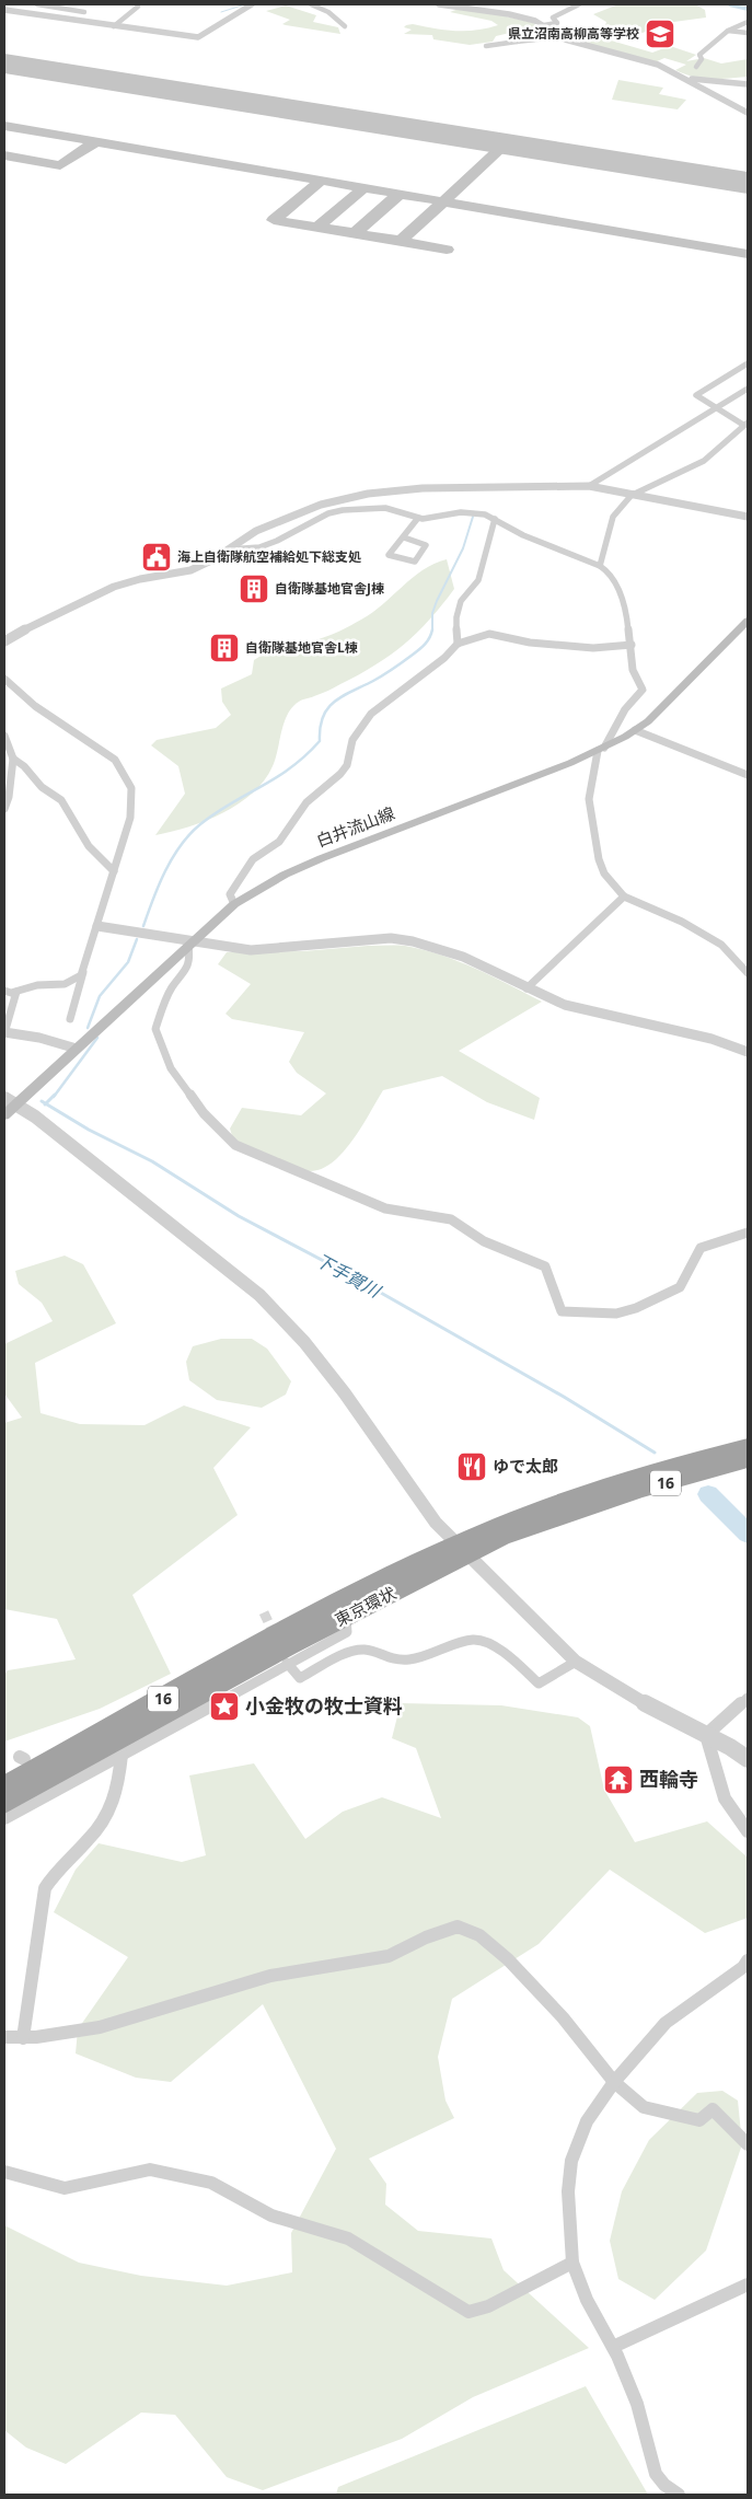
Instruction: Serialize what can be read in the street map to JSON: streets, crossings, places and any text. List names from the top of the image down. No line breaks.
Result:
{"streets":{"highway":["16","東京環状"],"main road":["白井流山線"]},"water":["下手賀川"],"places":{"school or university":["県立沼南高柳高等学校"],"public building":["海上自衛隊航空補給処下総支処"],"building":["自衛隊基地官舎J棟","自衛隊基地官舎L棟"],"restaurant":["ゆで太郎"],"place":["小金牧の牧士資料"],"temple":["西輪寺"]}}
